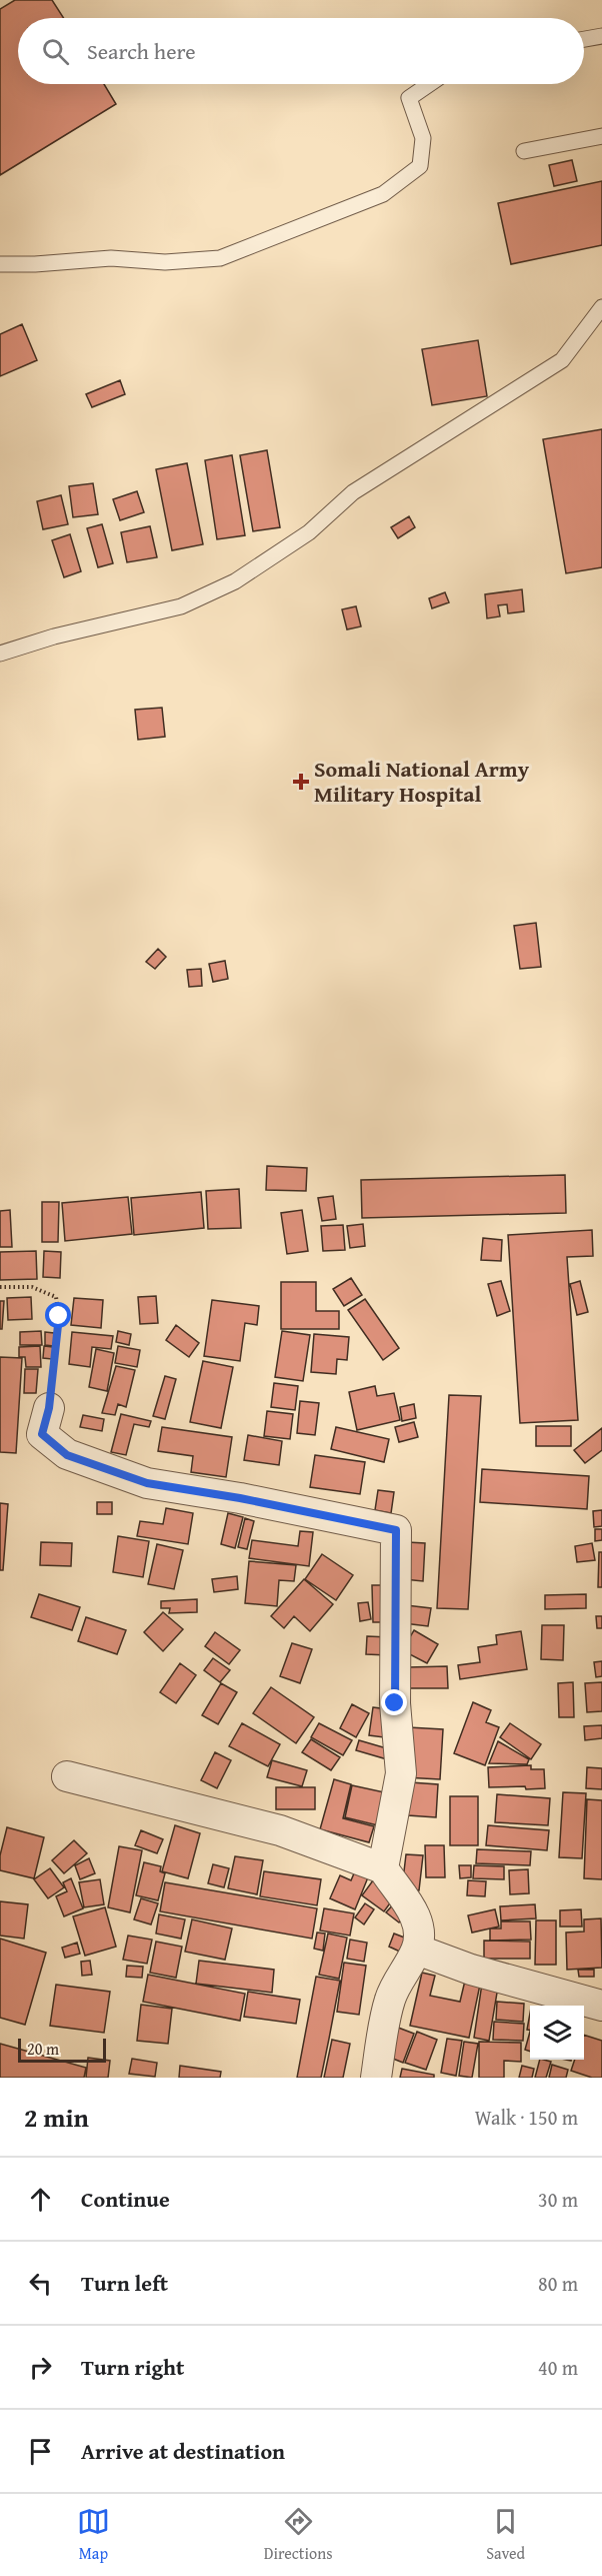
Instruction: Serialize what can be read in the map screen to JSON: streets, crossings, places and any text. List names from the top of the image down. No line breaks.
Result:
{"places":{"health":["Somali National Army Military Hospital"]},"scale_bar":"20 m","page":{"search":"Search here","scale":"20 m","heading":["2 min","Walk · 150 m"],"list":[["Continue","30 m"],["Turn left","80 m"],["Turn right","40 m"],"Arrive at destination"],"nav":["Map","Directions","Saved"]}}
